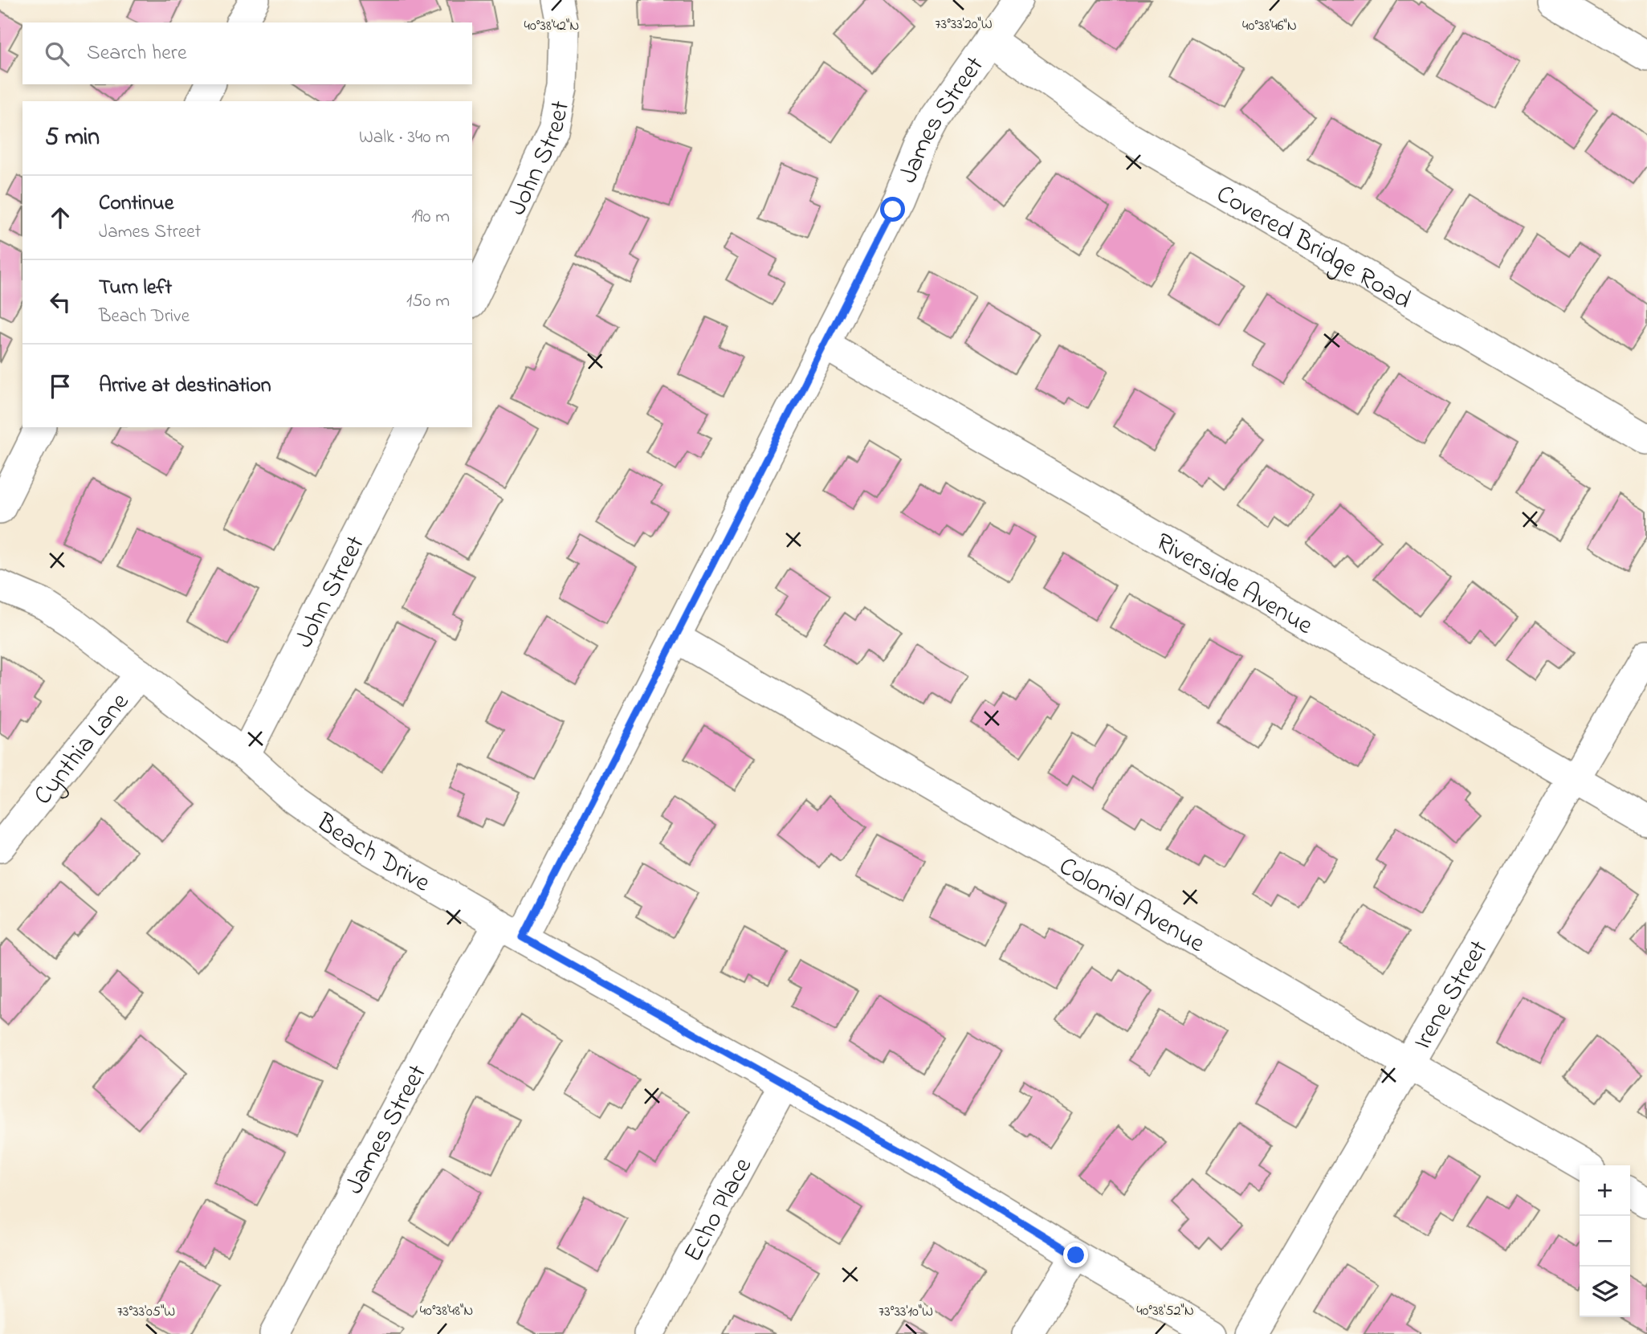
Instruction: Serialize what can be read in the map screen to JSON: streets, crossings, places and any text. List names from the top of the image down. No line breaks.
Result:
{"streets":{"street":["James Street","John Street","Covered Bridge Road","Riverside Avenue","Cynthia Lane","Beach Drive","Colonial Avenue","Irene Street","Echo Place"]},"crossings":[["James Street","Covered Bridge Road"],["James Street","Riverside Avenue"],["James Street","Beach Drive"],["James Street","Colonial Avenue"],["John Street","Beach Drive"],["Riverside Avenue","Irene Street"],["Cynthia Lane","Beach Drive"],["Beach Drive","Echo Place"],["Colonial Avenue","Irene Street"]],"page":{"search":"Search here","heading":["5 min","Walk · 340 m"],"list":[["Continue","James Street","190 m"],["Turn left","Beach Drive","150 m"],"Arrive at destination"],"map_buttons":["+","−"]},"coordinates":["73°33'20\"W","40°38'42\"N","40°38'46\"N","40°38'48\"N","40°38'52\"N","73°33'05\"W","73°33'10\"W"]}
